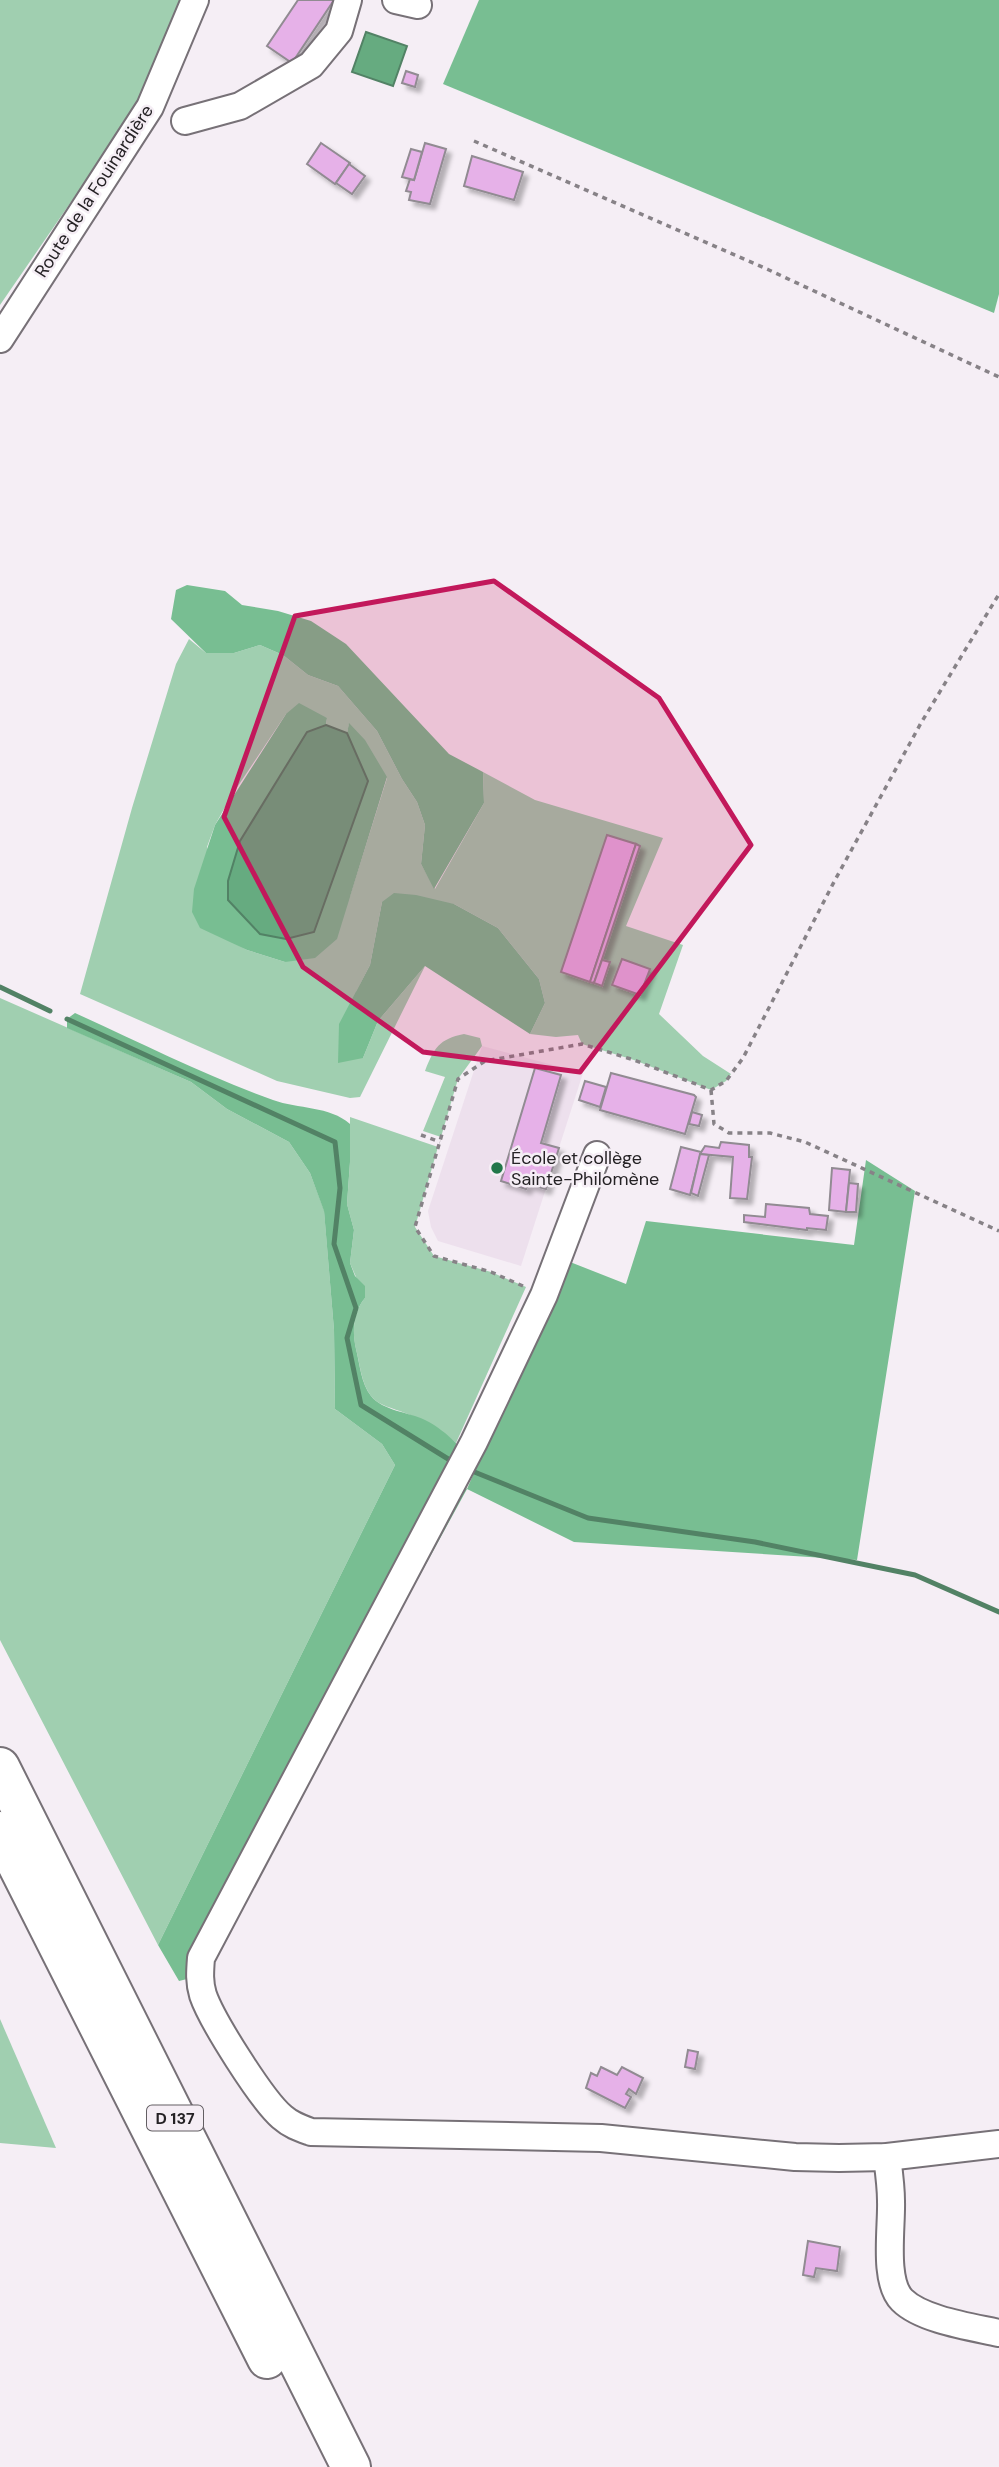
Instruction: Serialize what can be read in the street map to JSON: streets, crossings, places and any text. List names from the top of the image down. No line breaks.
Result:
{"streets":{"highway":["D 137"],"street":["Route de la Fouinardière"]},"places":["École et collège Sainte-Philomène"]}
